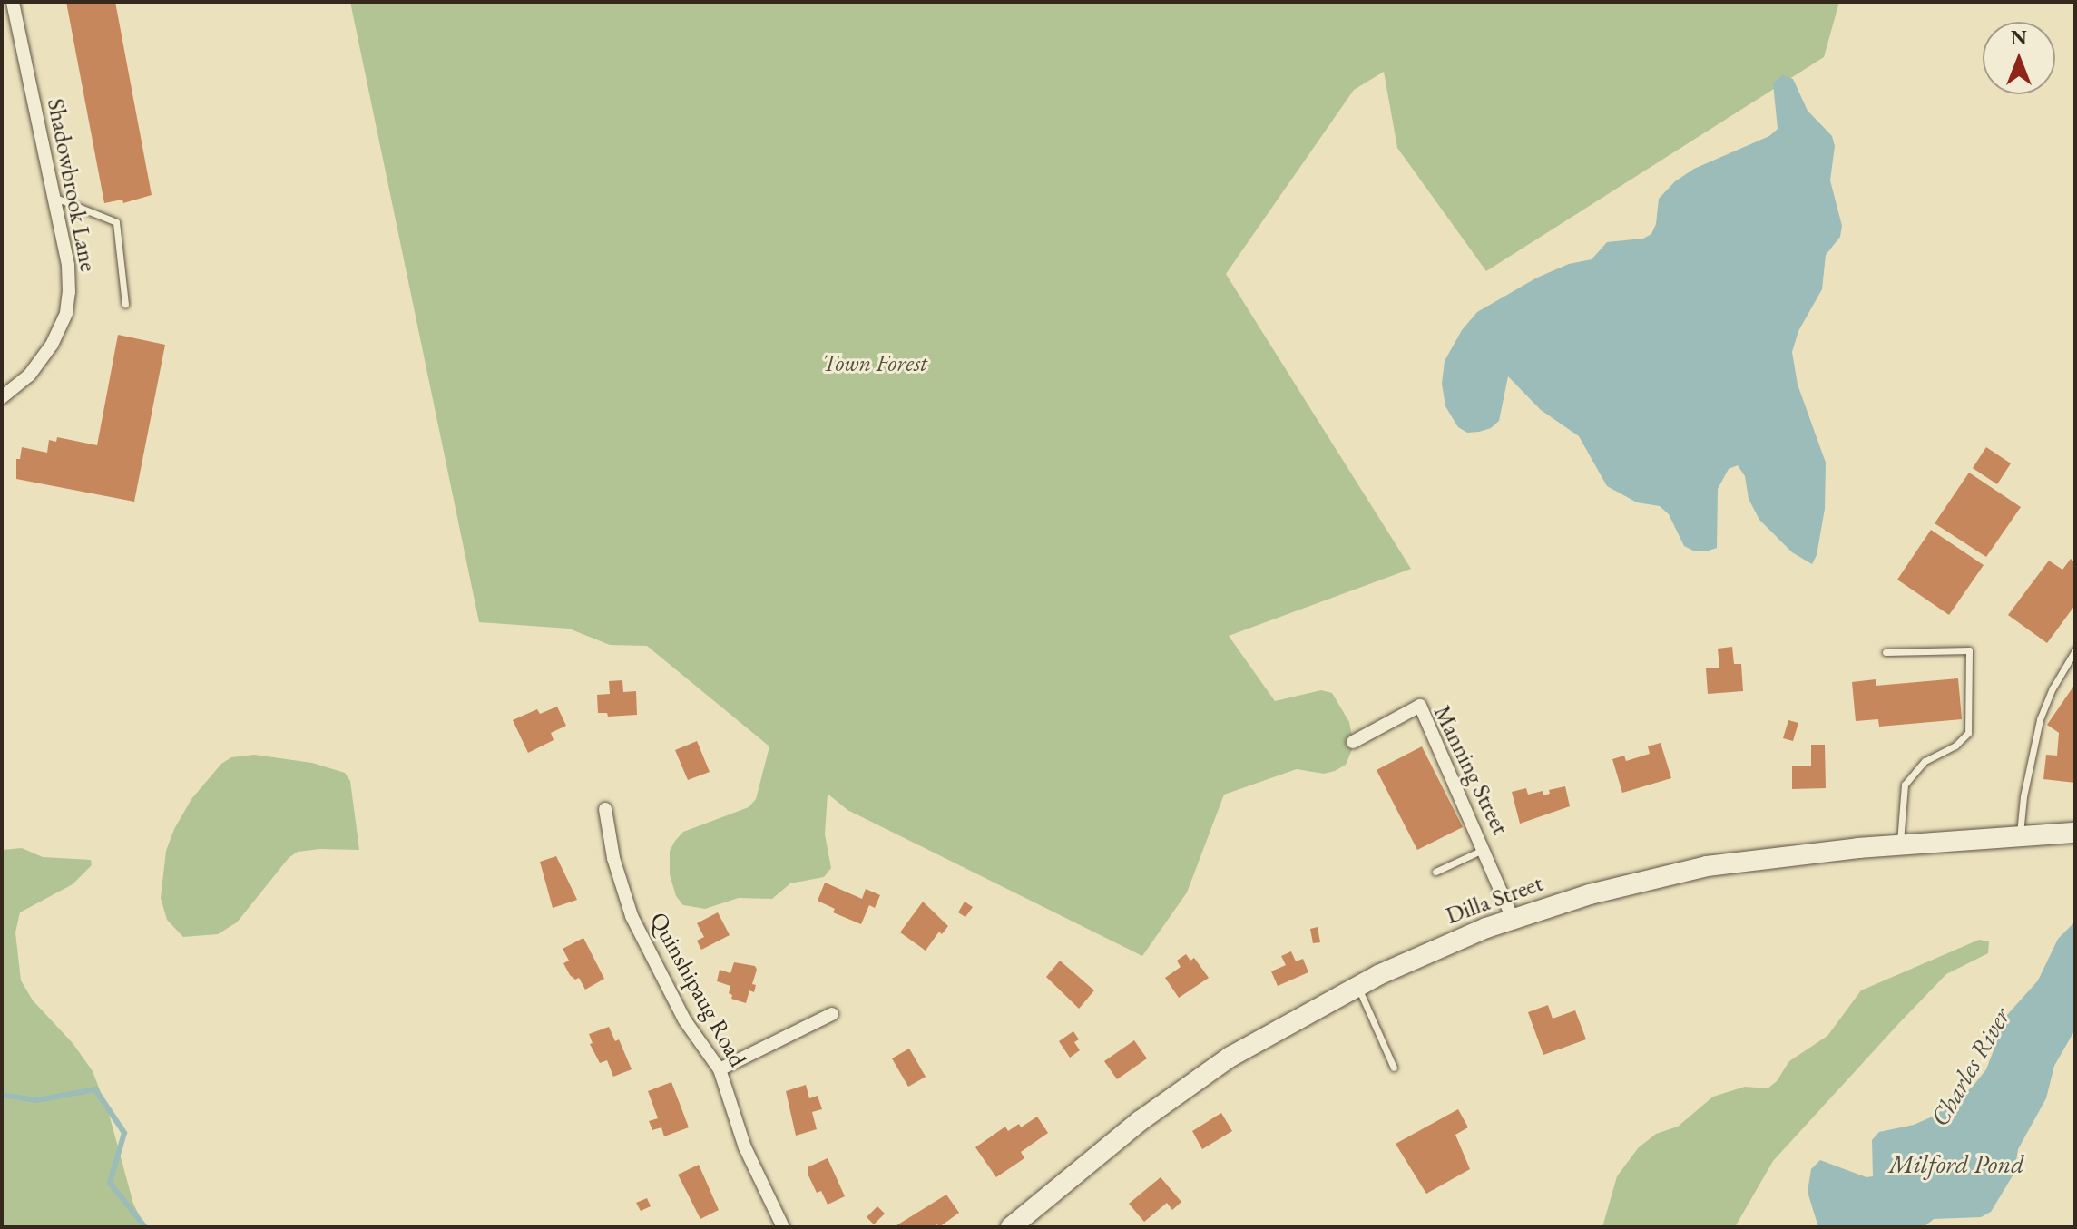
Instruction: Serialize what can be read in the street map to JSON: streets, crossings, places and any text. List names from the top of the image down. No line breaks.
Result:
{"streets":{"main road":["Dilla Street"],"street":["Shadowbrook Lane","Manning Street","Quinshipaug Road"]},"crossings":[["Manning Street","Dilla Street"]],"water":["Charles River","Milford Pond"],"parks":["Town Forest"],"north":"top"}
